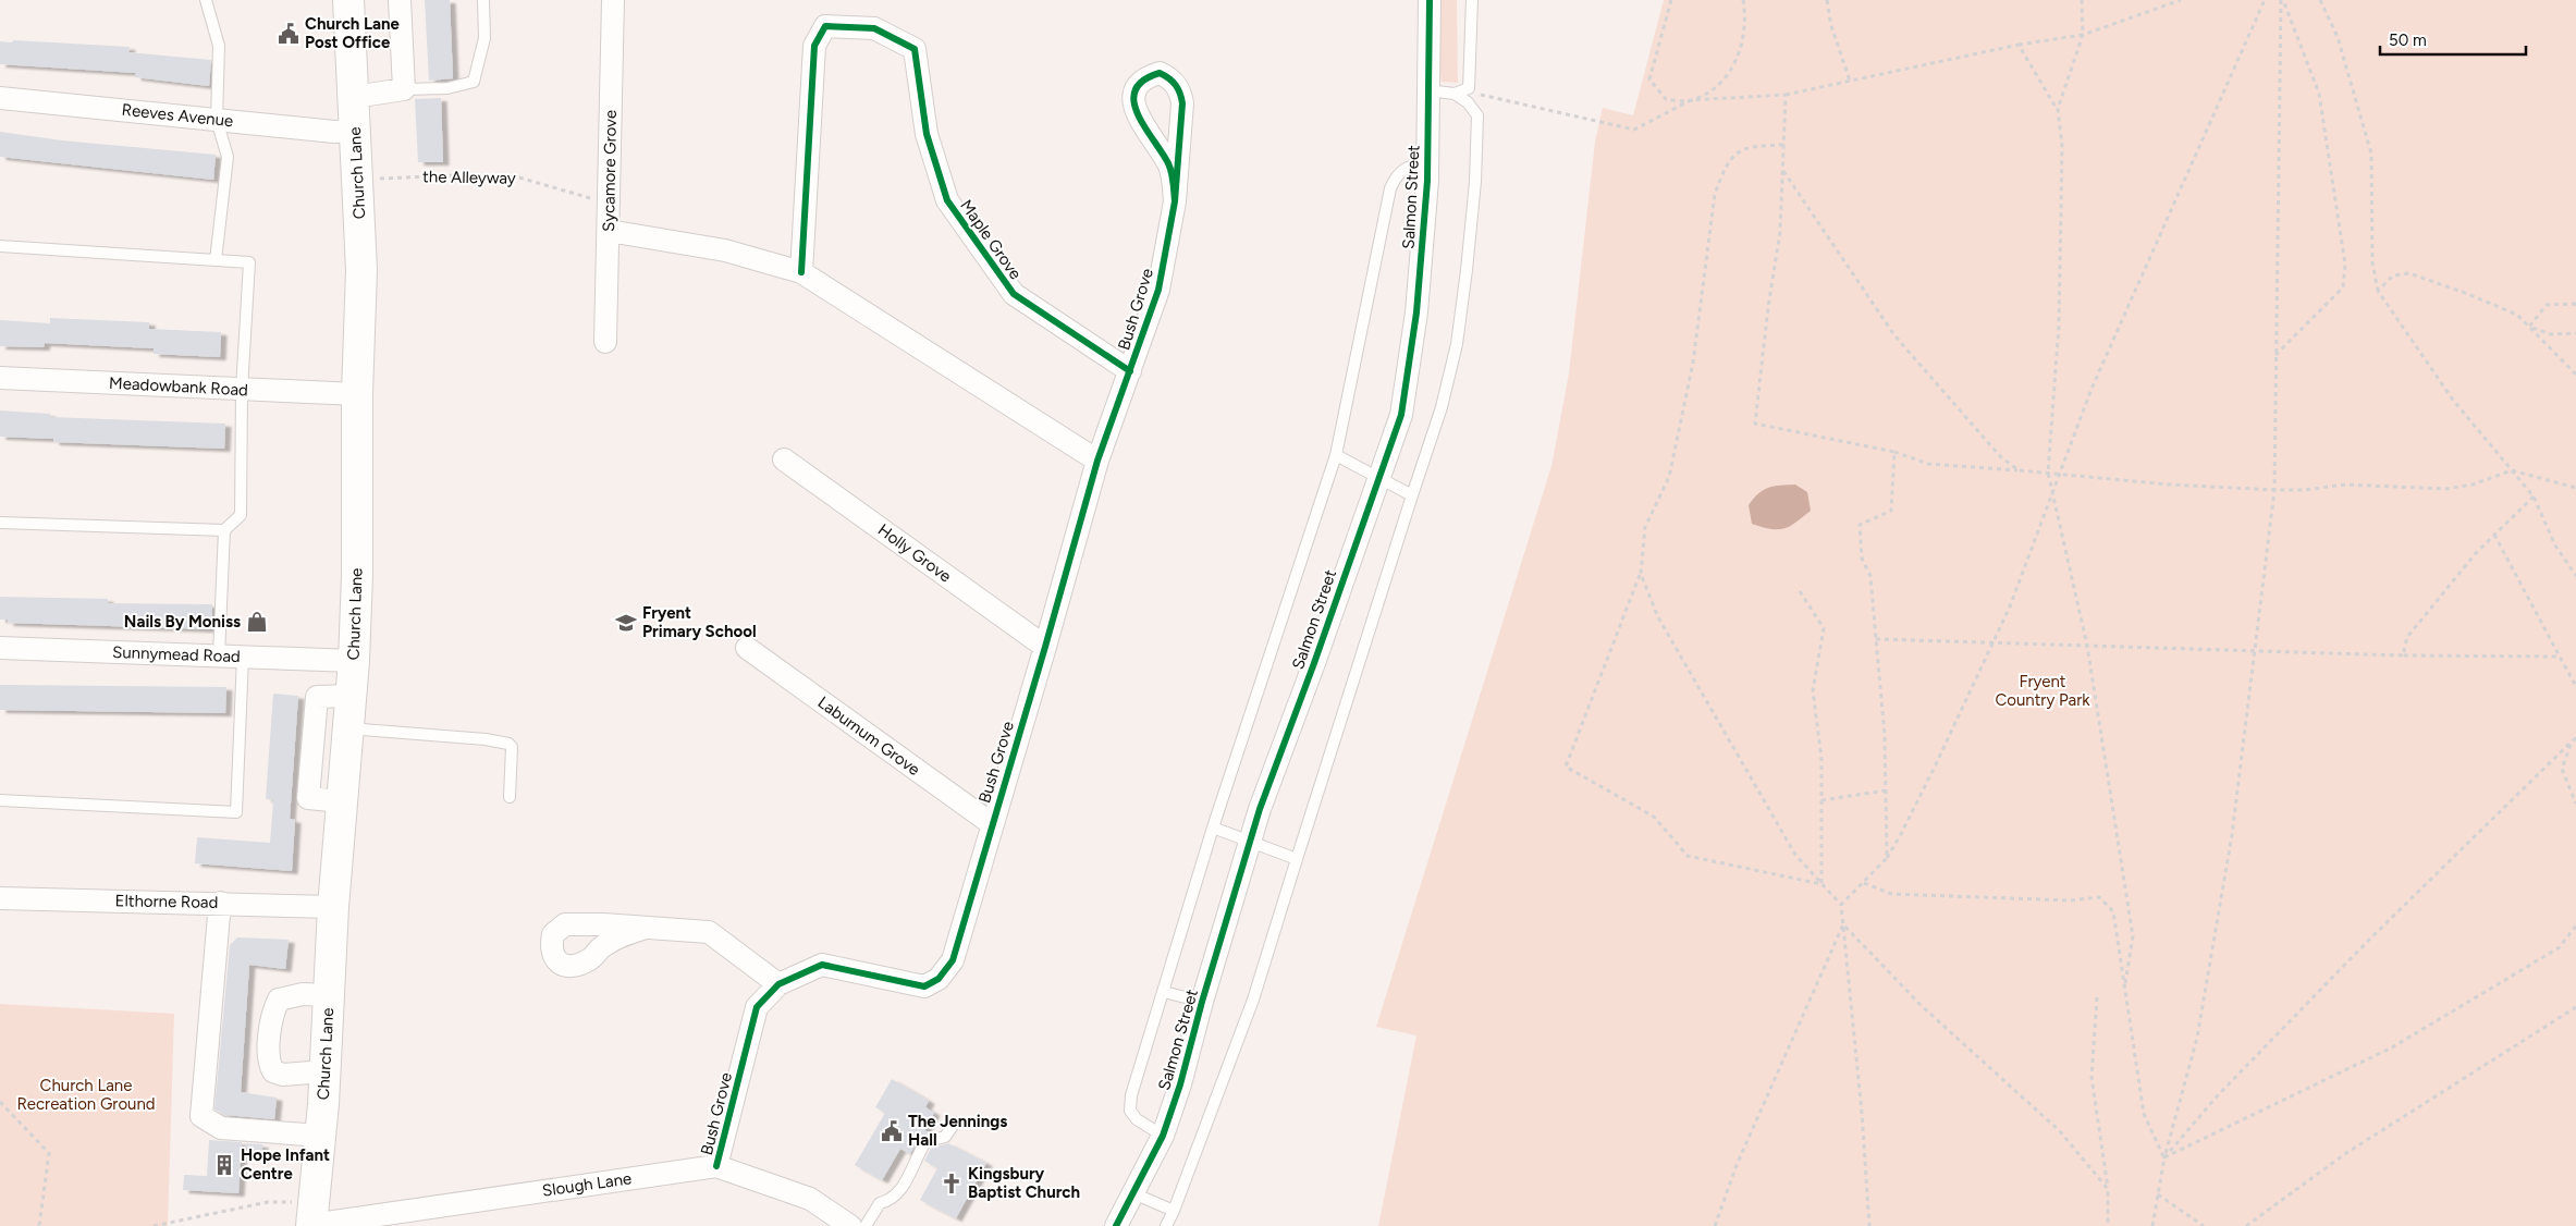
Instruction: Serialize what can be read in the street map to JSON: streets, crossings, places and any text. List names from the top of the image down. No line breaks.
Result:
{"streets":{"main road":["Church Lane"],"street":["Reeves Avenue","Sycamore Grove","Salmon Street","Maple Grove","Bush Grove","Meadowbank Road","Holly Grove","Sunnymead Road","Laburnum Grove","Elthorne Road","Slough Lane"],"path":["the Alleyway"]},"crossings":[["Reeves Avenue","Church Lane"],["Sycamore Grove","the Alleyway"],["Church Lane","the Alleyway"],["Church Lane","Meadowbank Road"],["Church Lane","Sunnymead Road"],["Church Lane","Elthorne Road"],["Church Lane","Slough Lane"],["Maple Grove","Bush Grove"],["Bush Grove","Holly Grove"],["Bush Grove","Laburnum Grove"],["Bush Grove","Slough Lane"]],"parks":["Fryent Country Park","Church Lane Recreation Ground"],"places":{"public building":["Church Lane Post Office","The Jennings Hall"],"shop":["Nails By Moniss"],"school or university":["Fryent Primary School"],"building":["Hope Infant Centre"],"church":["Kingsbury Baptist Church"]},"scale_bar":"50 m"}
